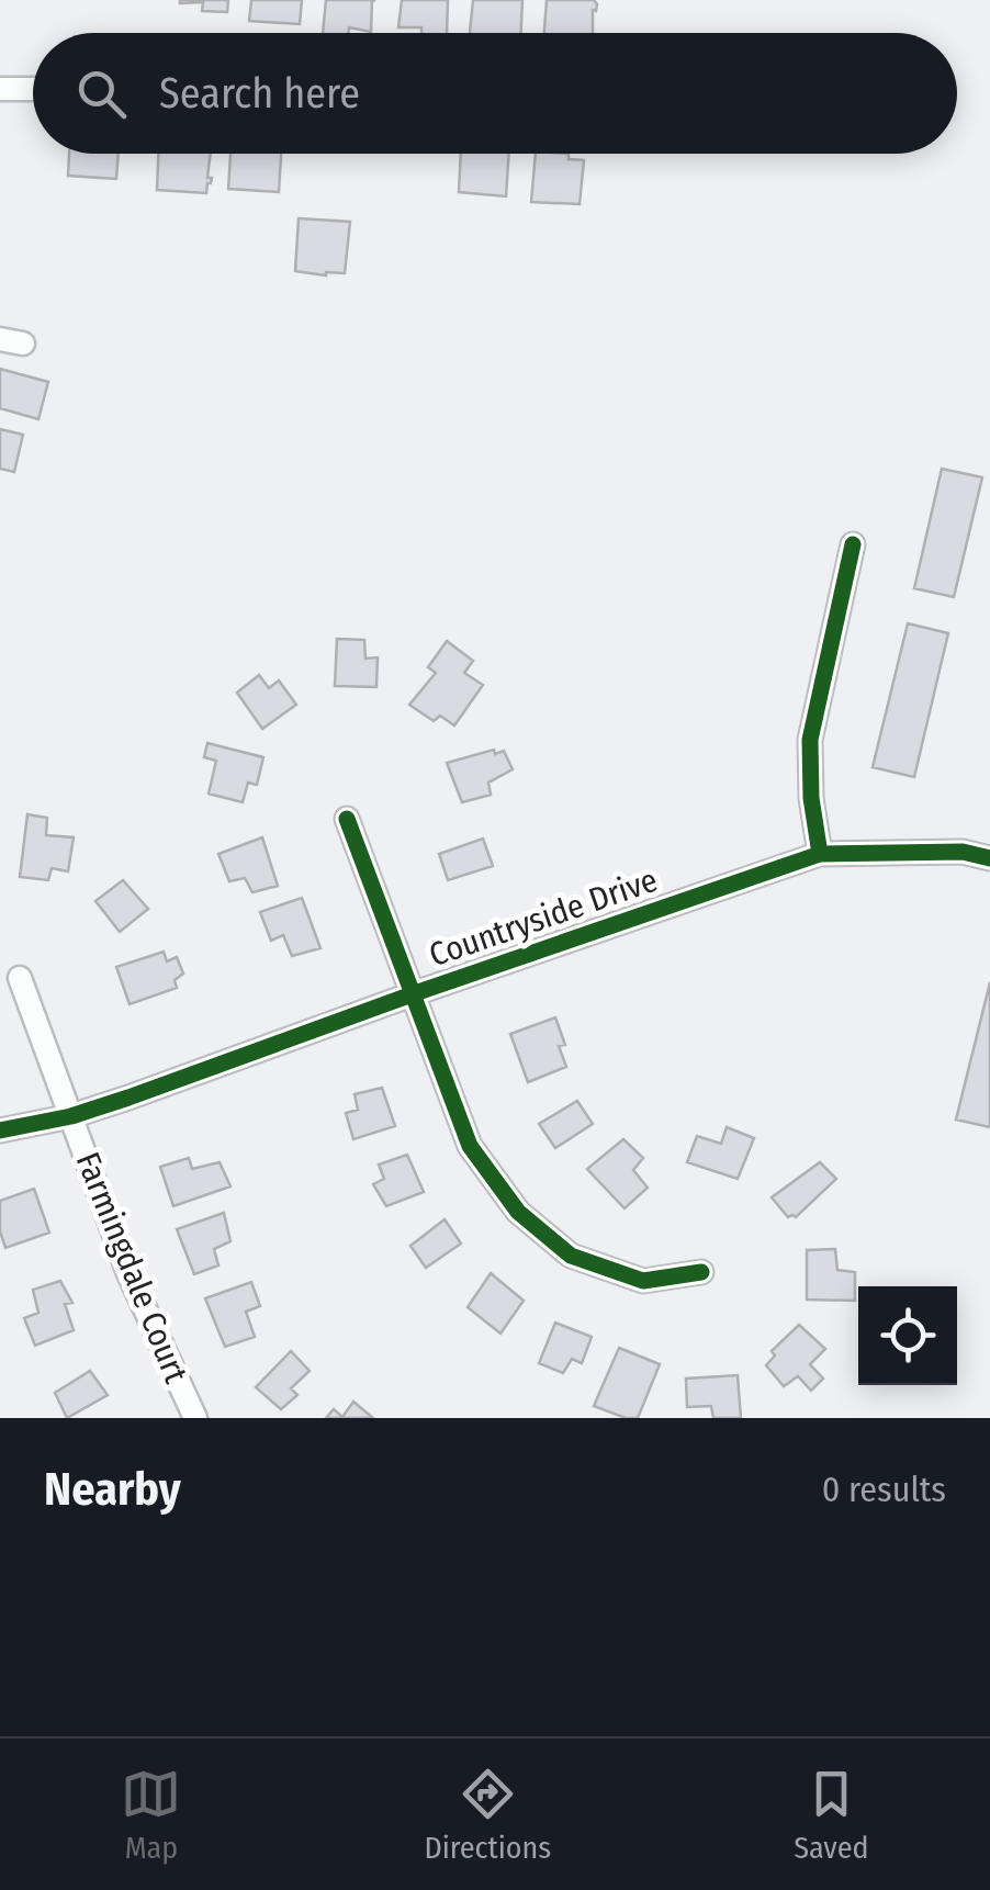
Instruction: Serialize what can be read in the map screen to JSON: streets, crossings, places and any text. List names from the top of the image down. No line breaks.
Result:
{"streets":{"street":["Countryside Drive","Farmingdale Court"]},"crossings":[["Countryside Drive","Farmingdale Court"]],"page":{"search":"Search here","heading":["Nearby","0 results"],"nav":["Map","Directions","Saved"]}}
